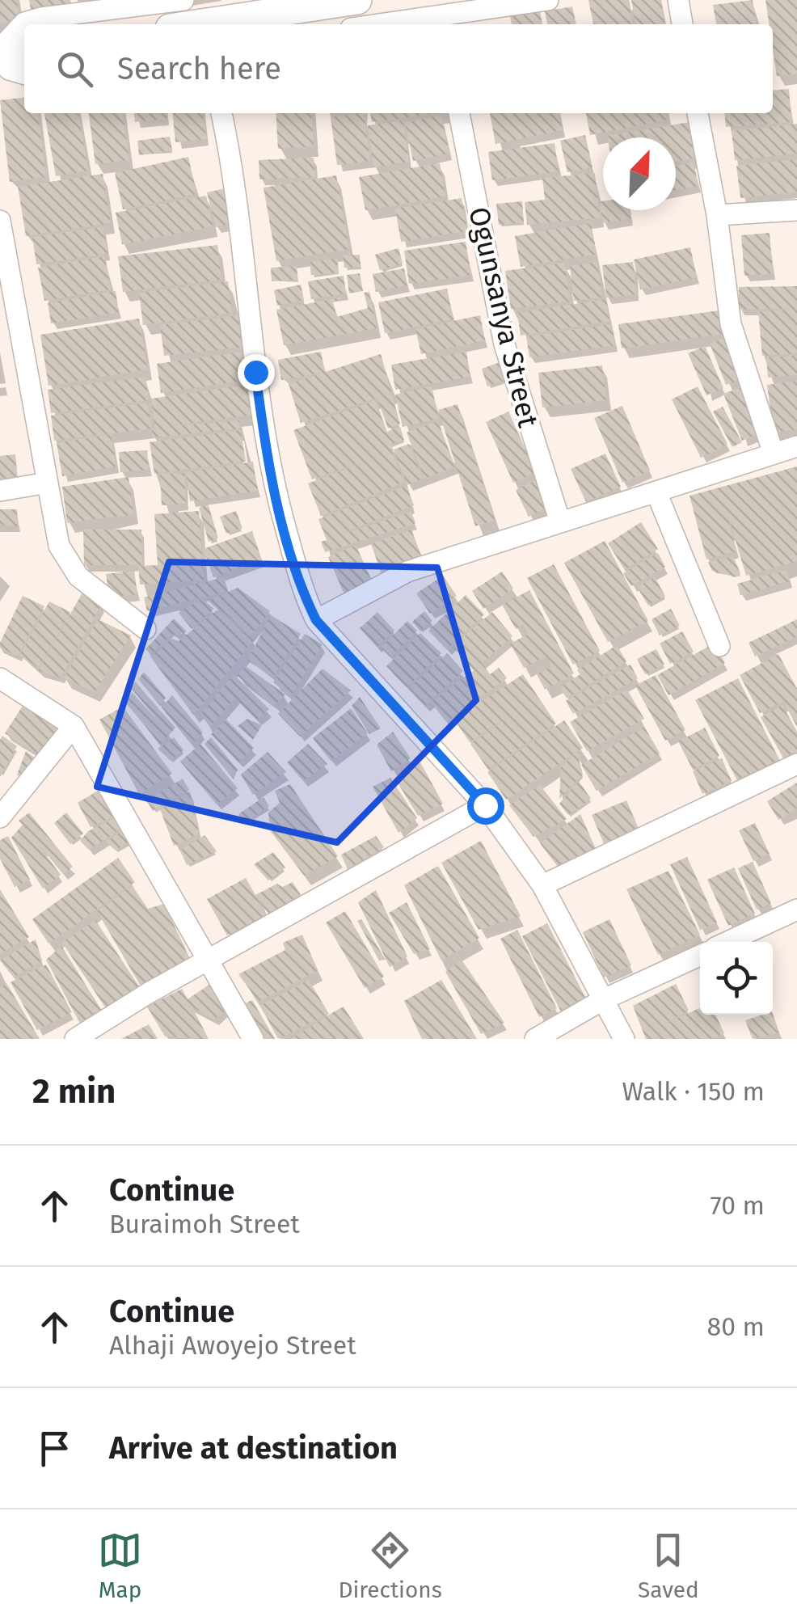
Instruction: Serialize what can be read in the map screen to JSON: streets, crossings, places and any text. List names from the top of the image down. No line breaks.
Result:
{"streets":{"street":["Ogunsanya Street"]},"north":"top right","page":{"search":"Search here","heading":["2 min","Walk · 150 m"],"list":[["Continue","Buraimoh Street","70 m"],["Continue","Alhaji Awoyejo Street","80 m"],"Arrive at destination"],"nav":["Map","Directions","Saved"]}}
